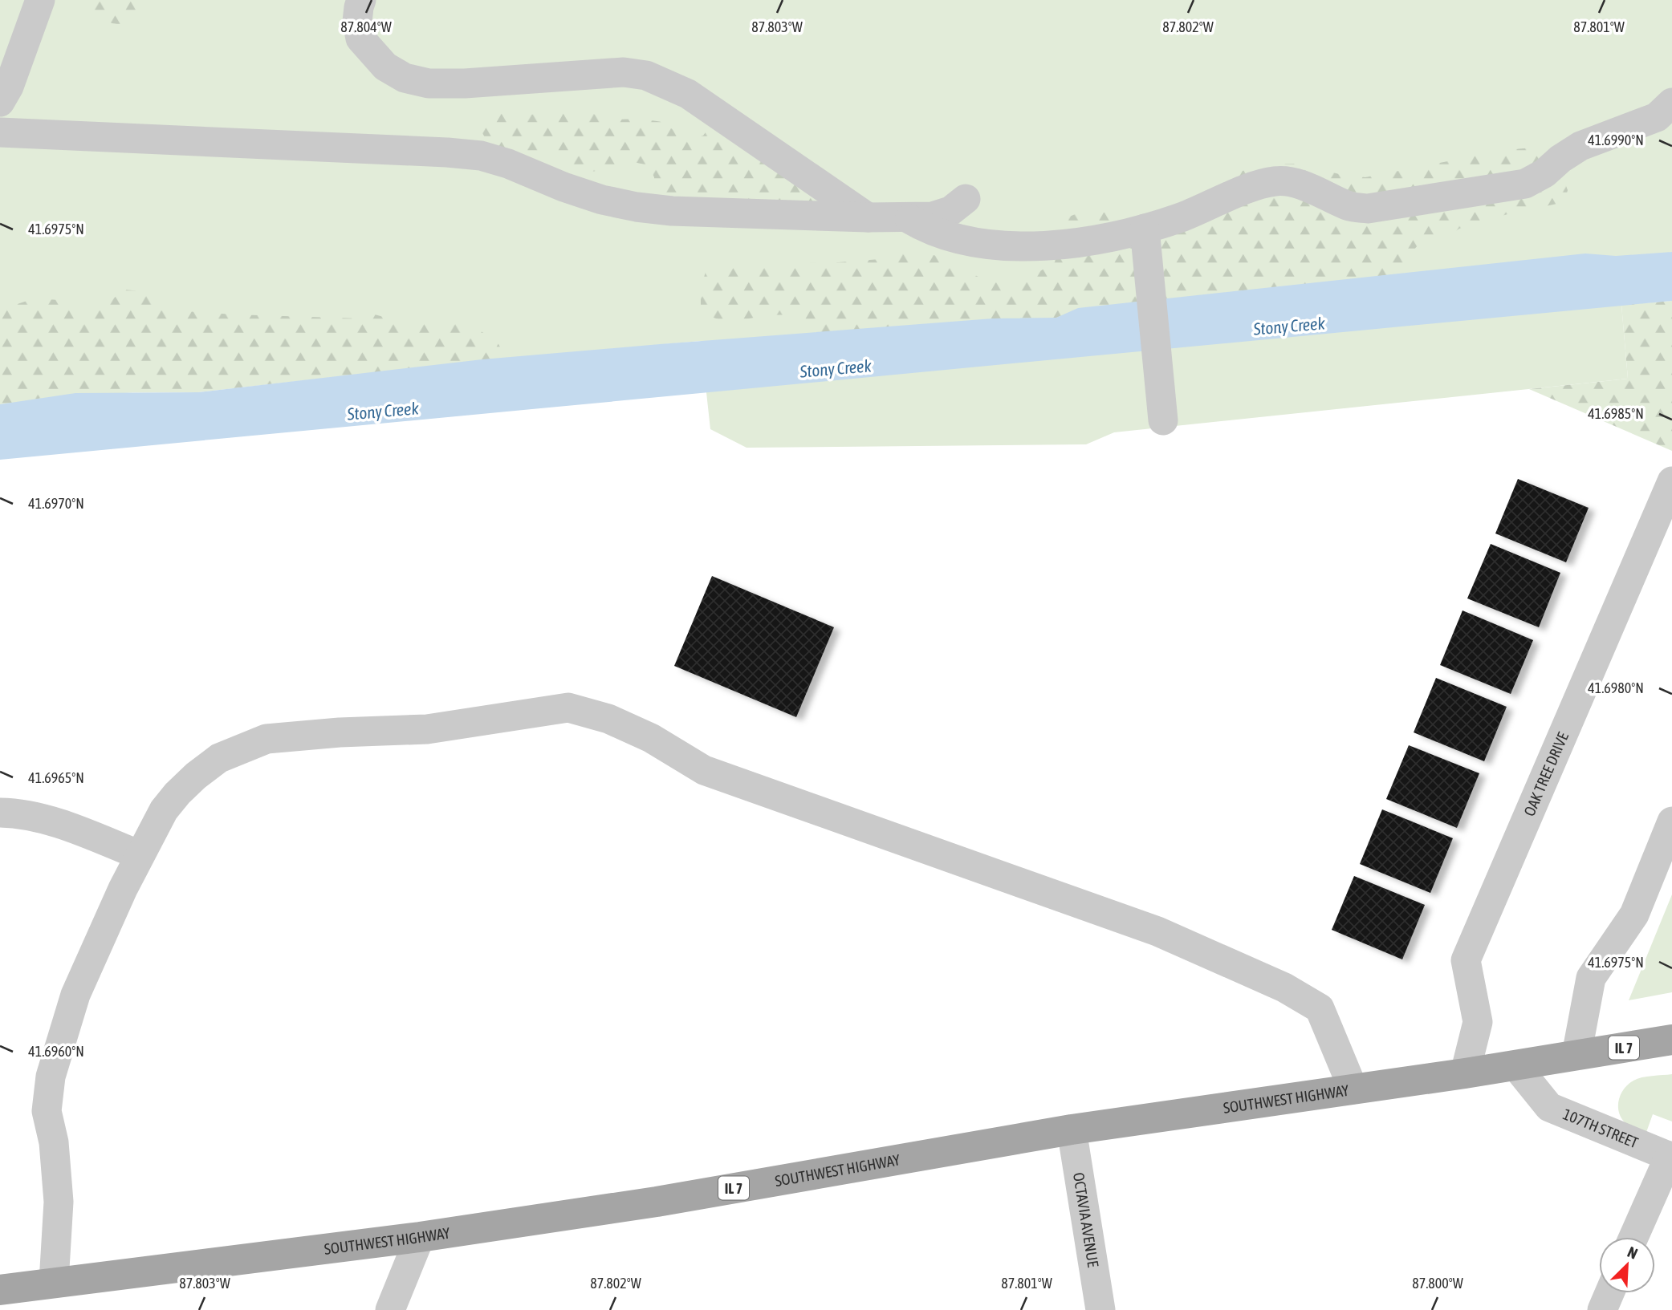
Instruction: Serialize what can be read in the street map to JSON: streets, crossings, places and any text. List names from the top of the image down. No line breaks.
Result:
{"streets":{"main road":["IL 7","SOUTHWEST HIGHWAY"],"street":["OAK TREE DRIVE","107TH STREET","OCTAVIA AVENUE"]},"crossings":[["OAK TREE DRIVE","SOUTHWEST HIGHWAY"],["SOUTHWEST HIGHWAY","107TH STREET"],["SOUTHWEST HIGHWAY","OCTAVIA AVENUE"]],"water":["Stony Creek"],"north":"top right","coordinates":["87.803°W","87.802°W","87.801°W","87.804°W","41.6990°N","41.6975°N","41.6985°N","41.6970°N","41.6980°N","41.6965°N","41.6960°N","87.800°W"]}
